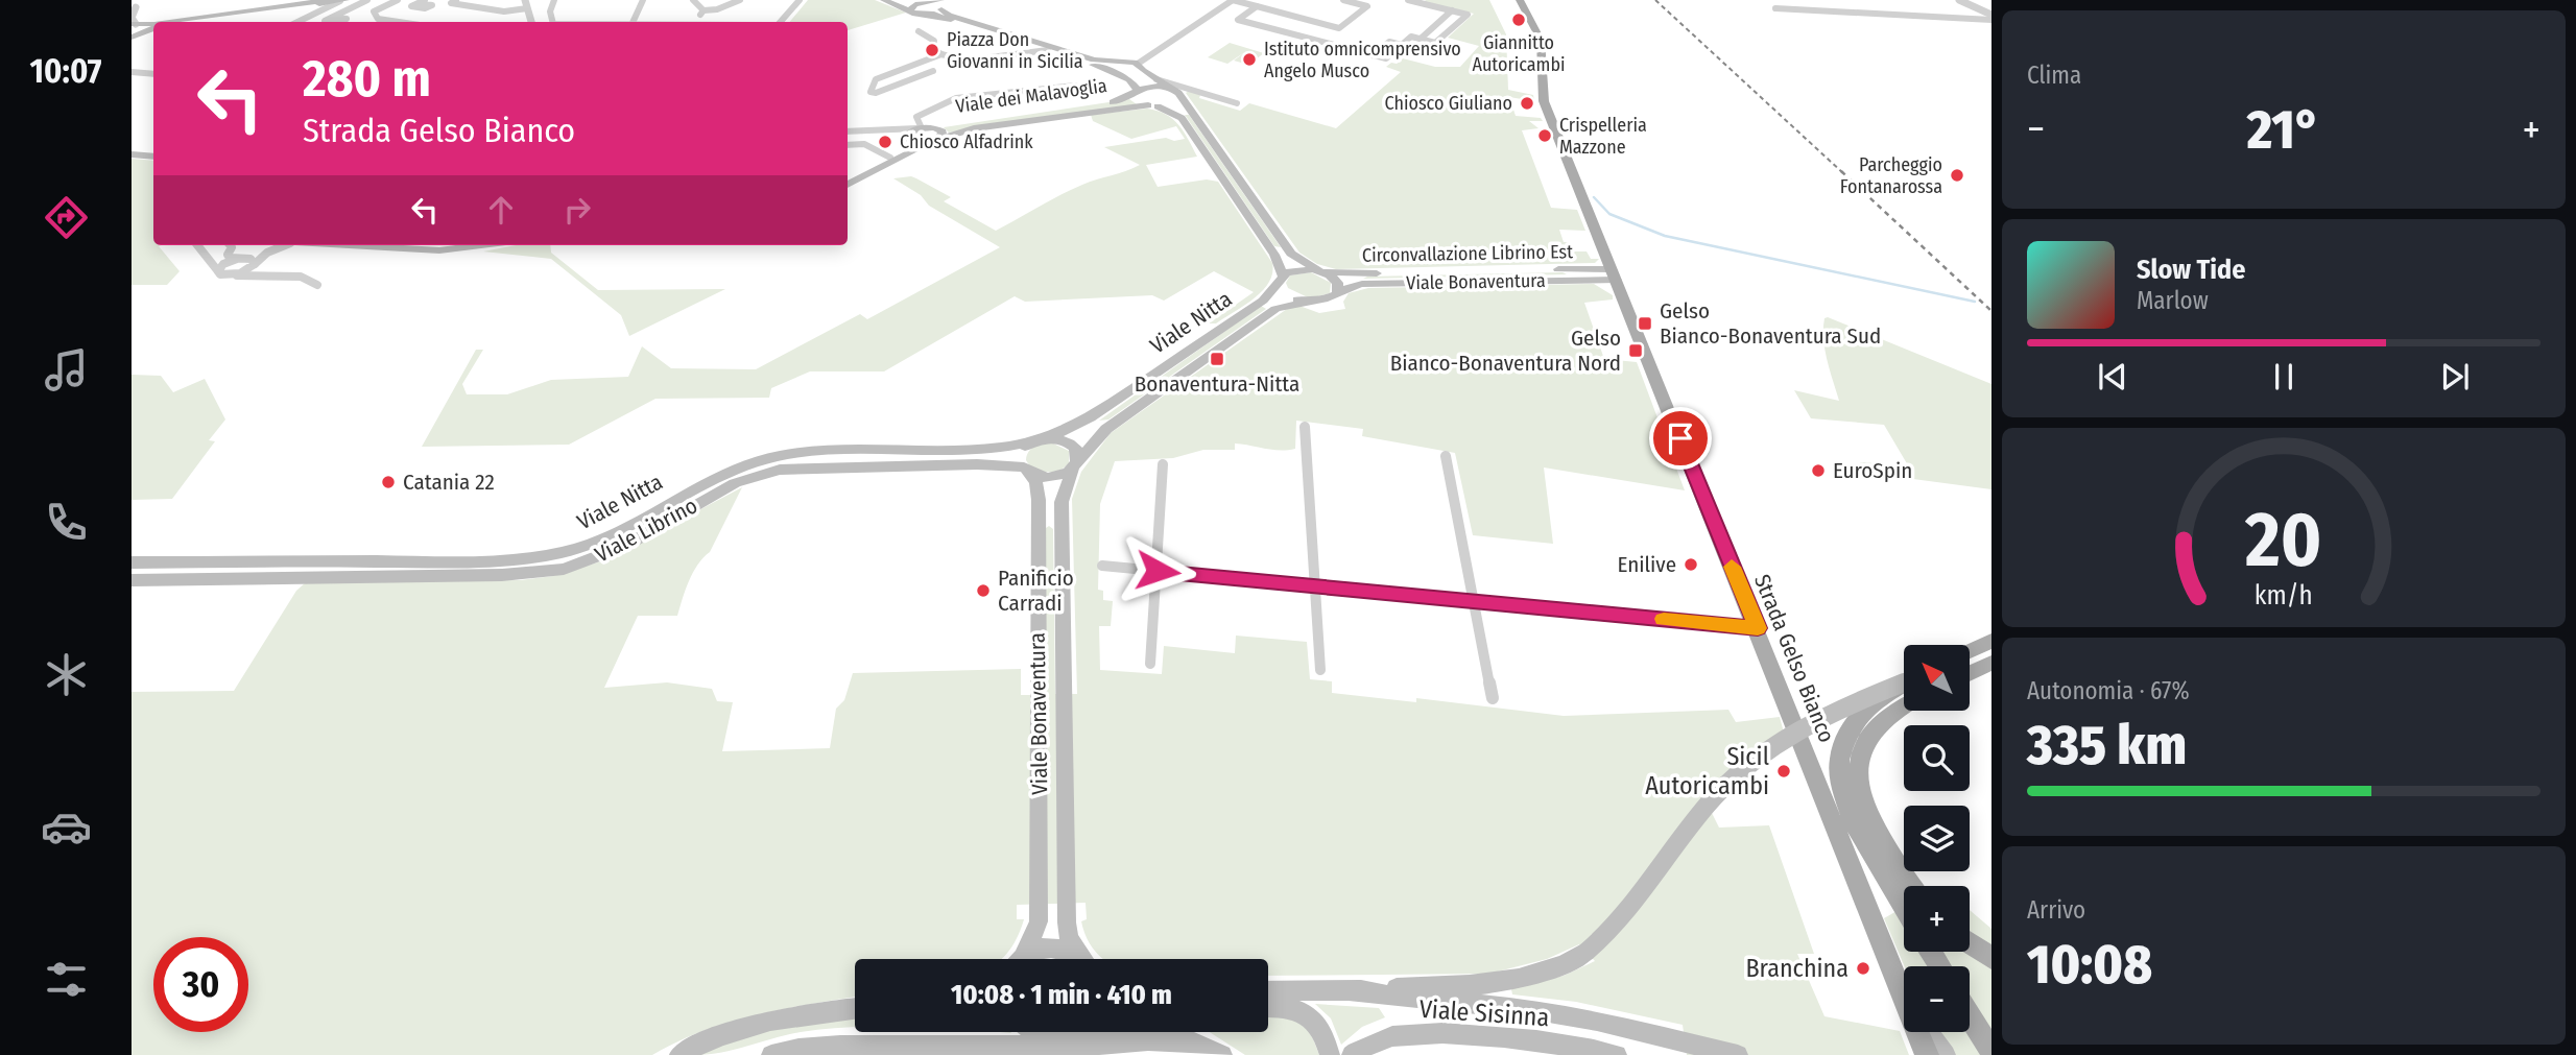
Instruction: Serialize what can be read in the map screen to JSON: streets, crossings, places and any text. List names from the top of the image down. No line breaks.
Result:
{"streets":{"main road":["Viale dei Malavoglia","Circonvallazione Librino Est","Viale Bonaventura","Viale Nitta","Viale Librino","Strada Gelso Bianco","Viale Sisinna"]},"crossings":[["Circonvallazione Librino Est","Viale Bonaventura"],["Circonvallazione Librino Est","Viale Nitta"],["Viale Bonaventura","Viale Nitta"],["Viale Bonaventura","Viale Librino"],["Viale Bonaventura","Strada Gelso Bianco"],["Viale Nitta","Viale Librino"]],"places":{"other":["Giannitto Autoricambi","Piazza Don Giovanni in Sicilia","Istituto omnicomprensivo Angelo Musco","Chiosco Giuliano","Crispelleria Mazzone","Chiosco Alfadrink","Parcheggio Fontanarossa","EuroSpin","Catania 22","Enilive","Panificio Carradi","Sicil Autoricambi","Branchina"],"transit":["Gelso Bianco-Bonaventura Sud","Gelso Bianco-Bonaventura Nord","Bonaventura-Nitta"]},"north":"top left","page":{"tabs":"10:07","tile":["Clima",["Autonomia · 67%","335 km"],["Arrivo","10:08"]],"turn":["280 m","Strada Gelso Bianco"],"heat":["−","21°","+"],"song":["Slow Tide","Marlow"],"map_buttons":["+","−"],"limit":"30","trip":"10:08 · 1 min · 410 m","gauge":["20","km/h"]}}
